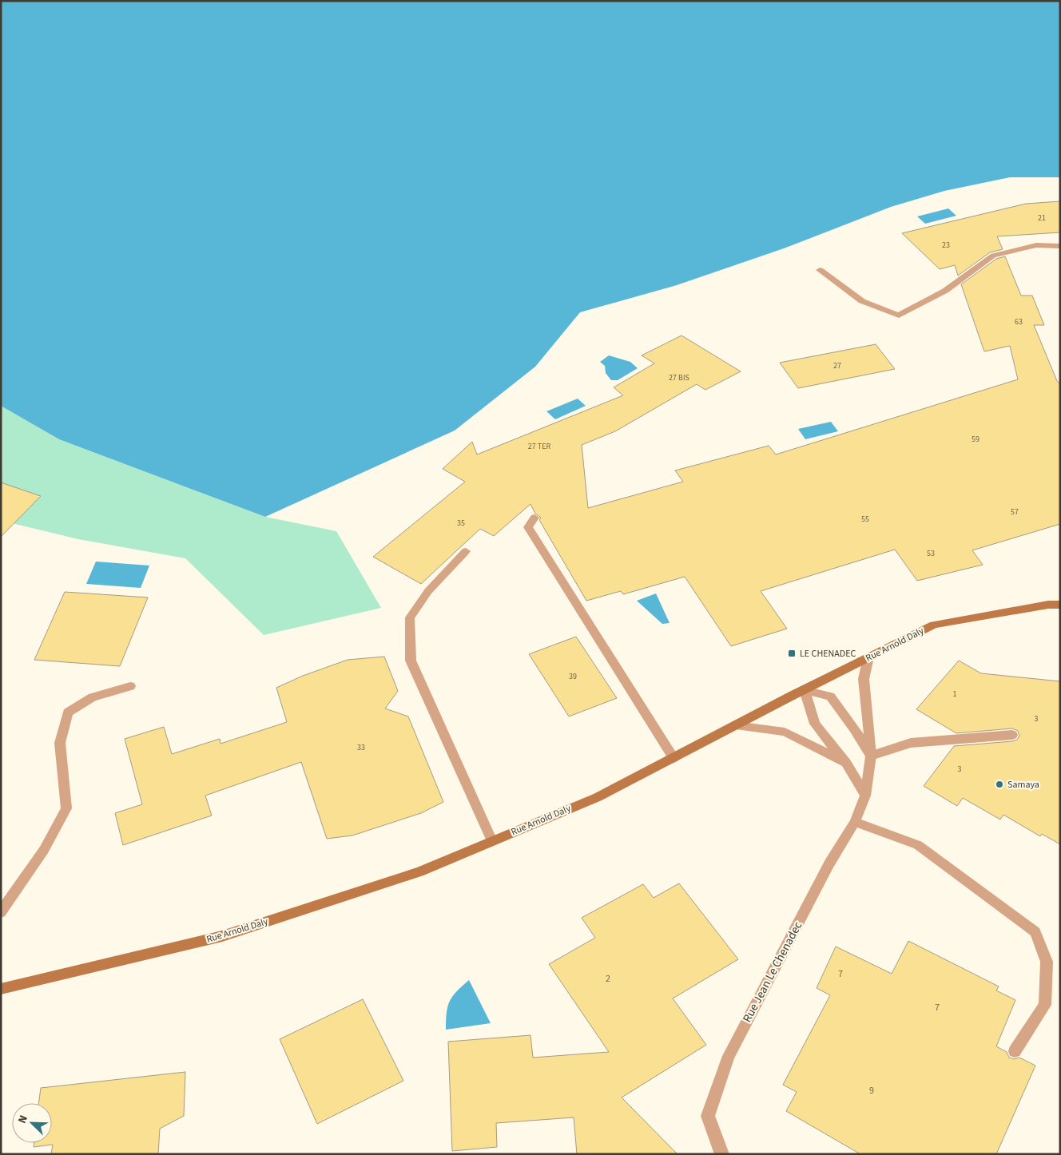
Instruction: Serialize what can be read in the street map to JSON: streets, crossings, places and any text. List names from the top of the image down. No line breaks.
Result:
{"streets":{"street":["Rue Arnold Daly","Rue Jean Le Chenadec"]},"crossings":[["Rue Arnold Daly","Rue Jean Le Chenadec"]],"places":{"transit":["LE CHENADEC"],"other":["Samaya"]},"house_numbers":["21","23","63","27","27 BIS","59","27 TER","57","55","35","53","39","1","3","33","3","7","2","7","9"],"north":"top left"}
